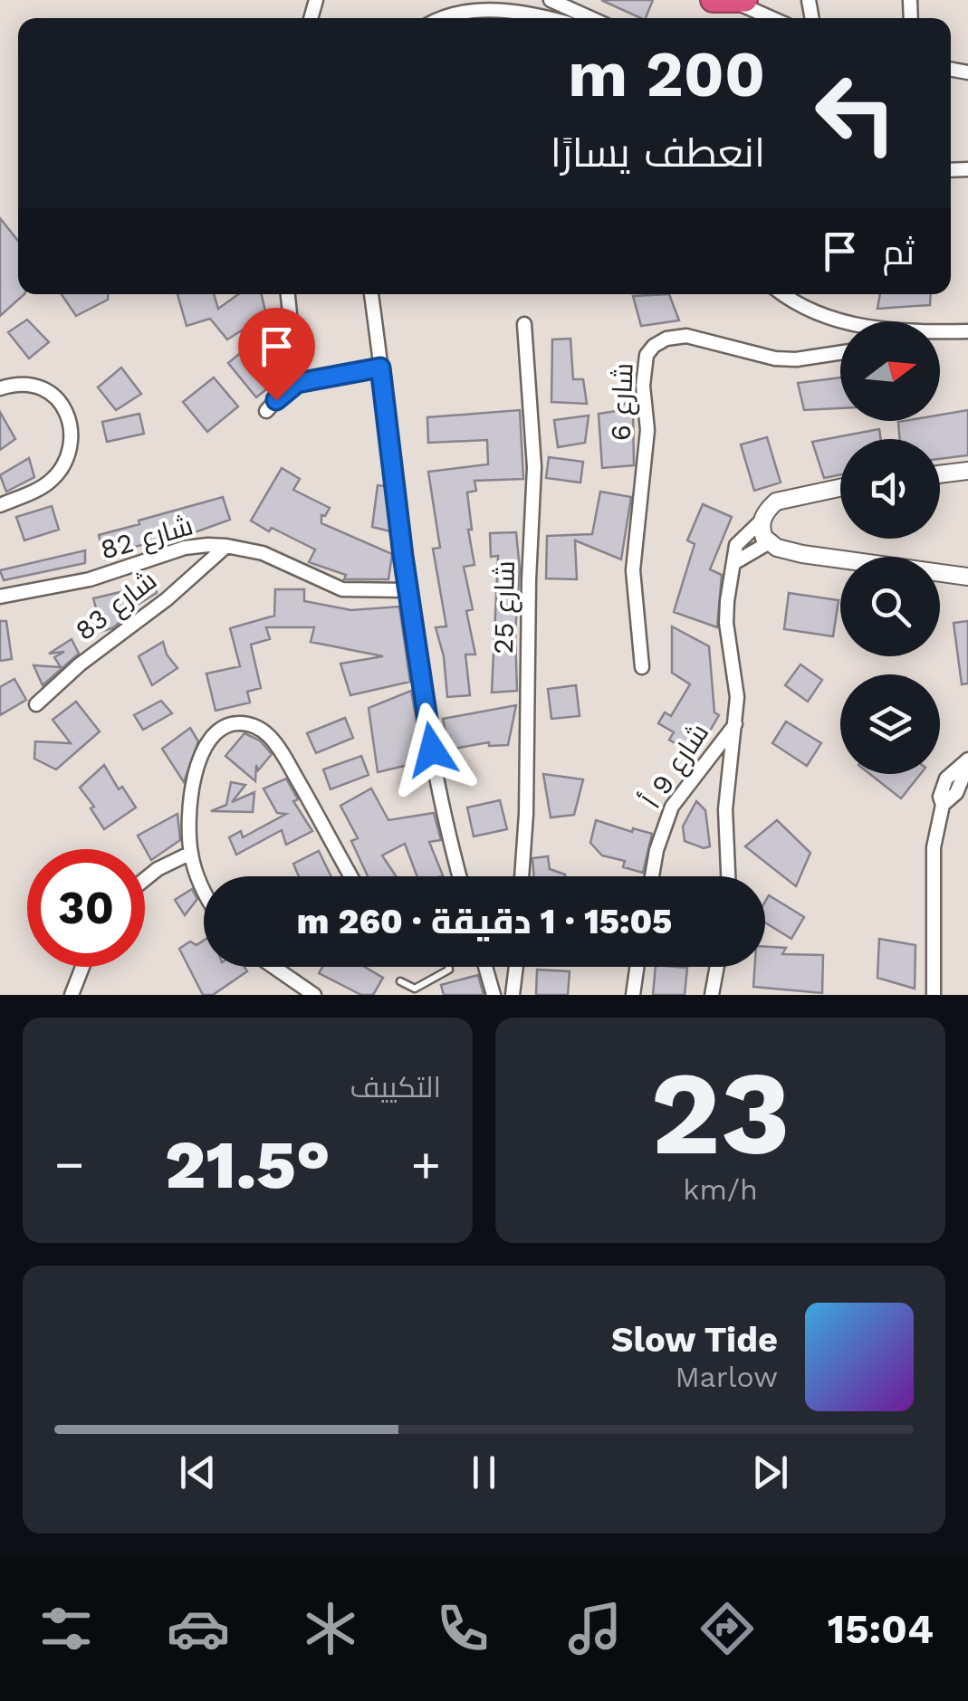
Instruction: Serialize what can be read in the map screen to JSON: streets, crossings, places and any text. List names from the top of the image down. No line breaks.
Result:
{"streets":{"street":["شارع 6","شارع 82","شارع 83","شارع 25","شارع 9 أ"]},"crossings":[["شارع 82","شارع 83"]],"north":"right","page":{"turn":["200 m","انعطف يسارًا"],"then":"ثم","limit":"30","trip":"15:05 · 1 دقيقة · 260 m","tile":[["23","km/h"],"التكييف"],"heat":["−","21.5°","+"],"song":["Slow Tide","Marlow"],"tabs":"15:04"}}
